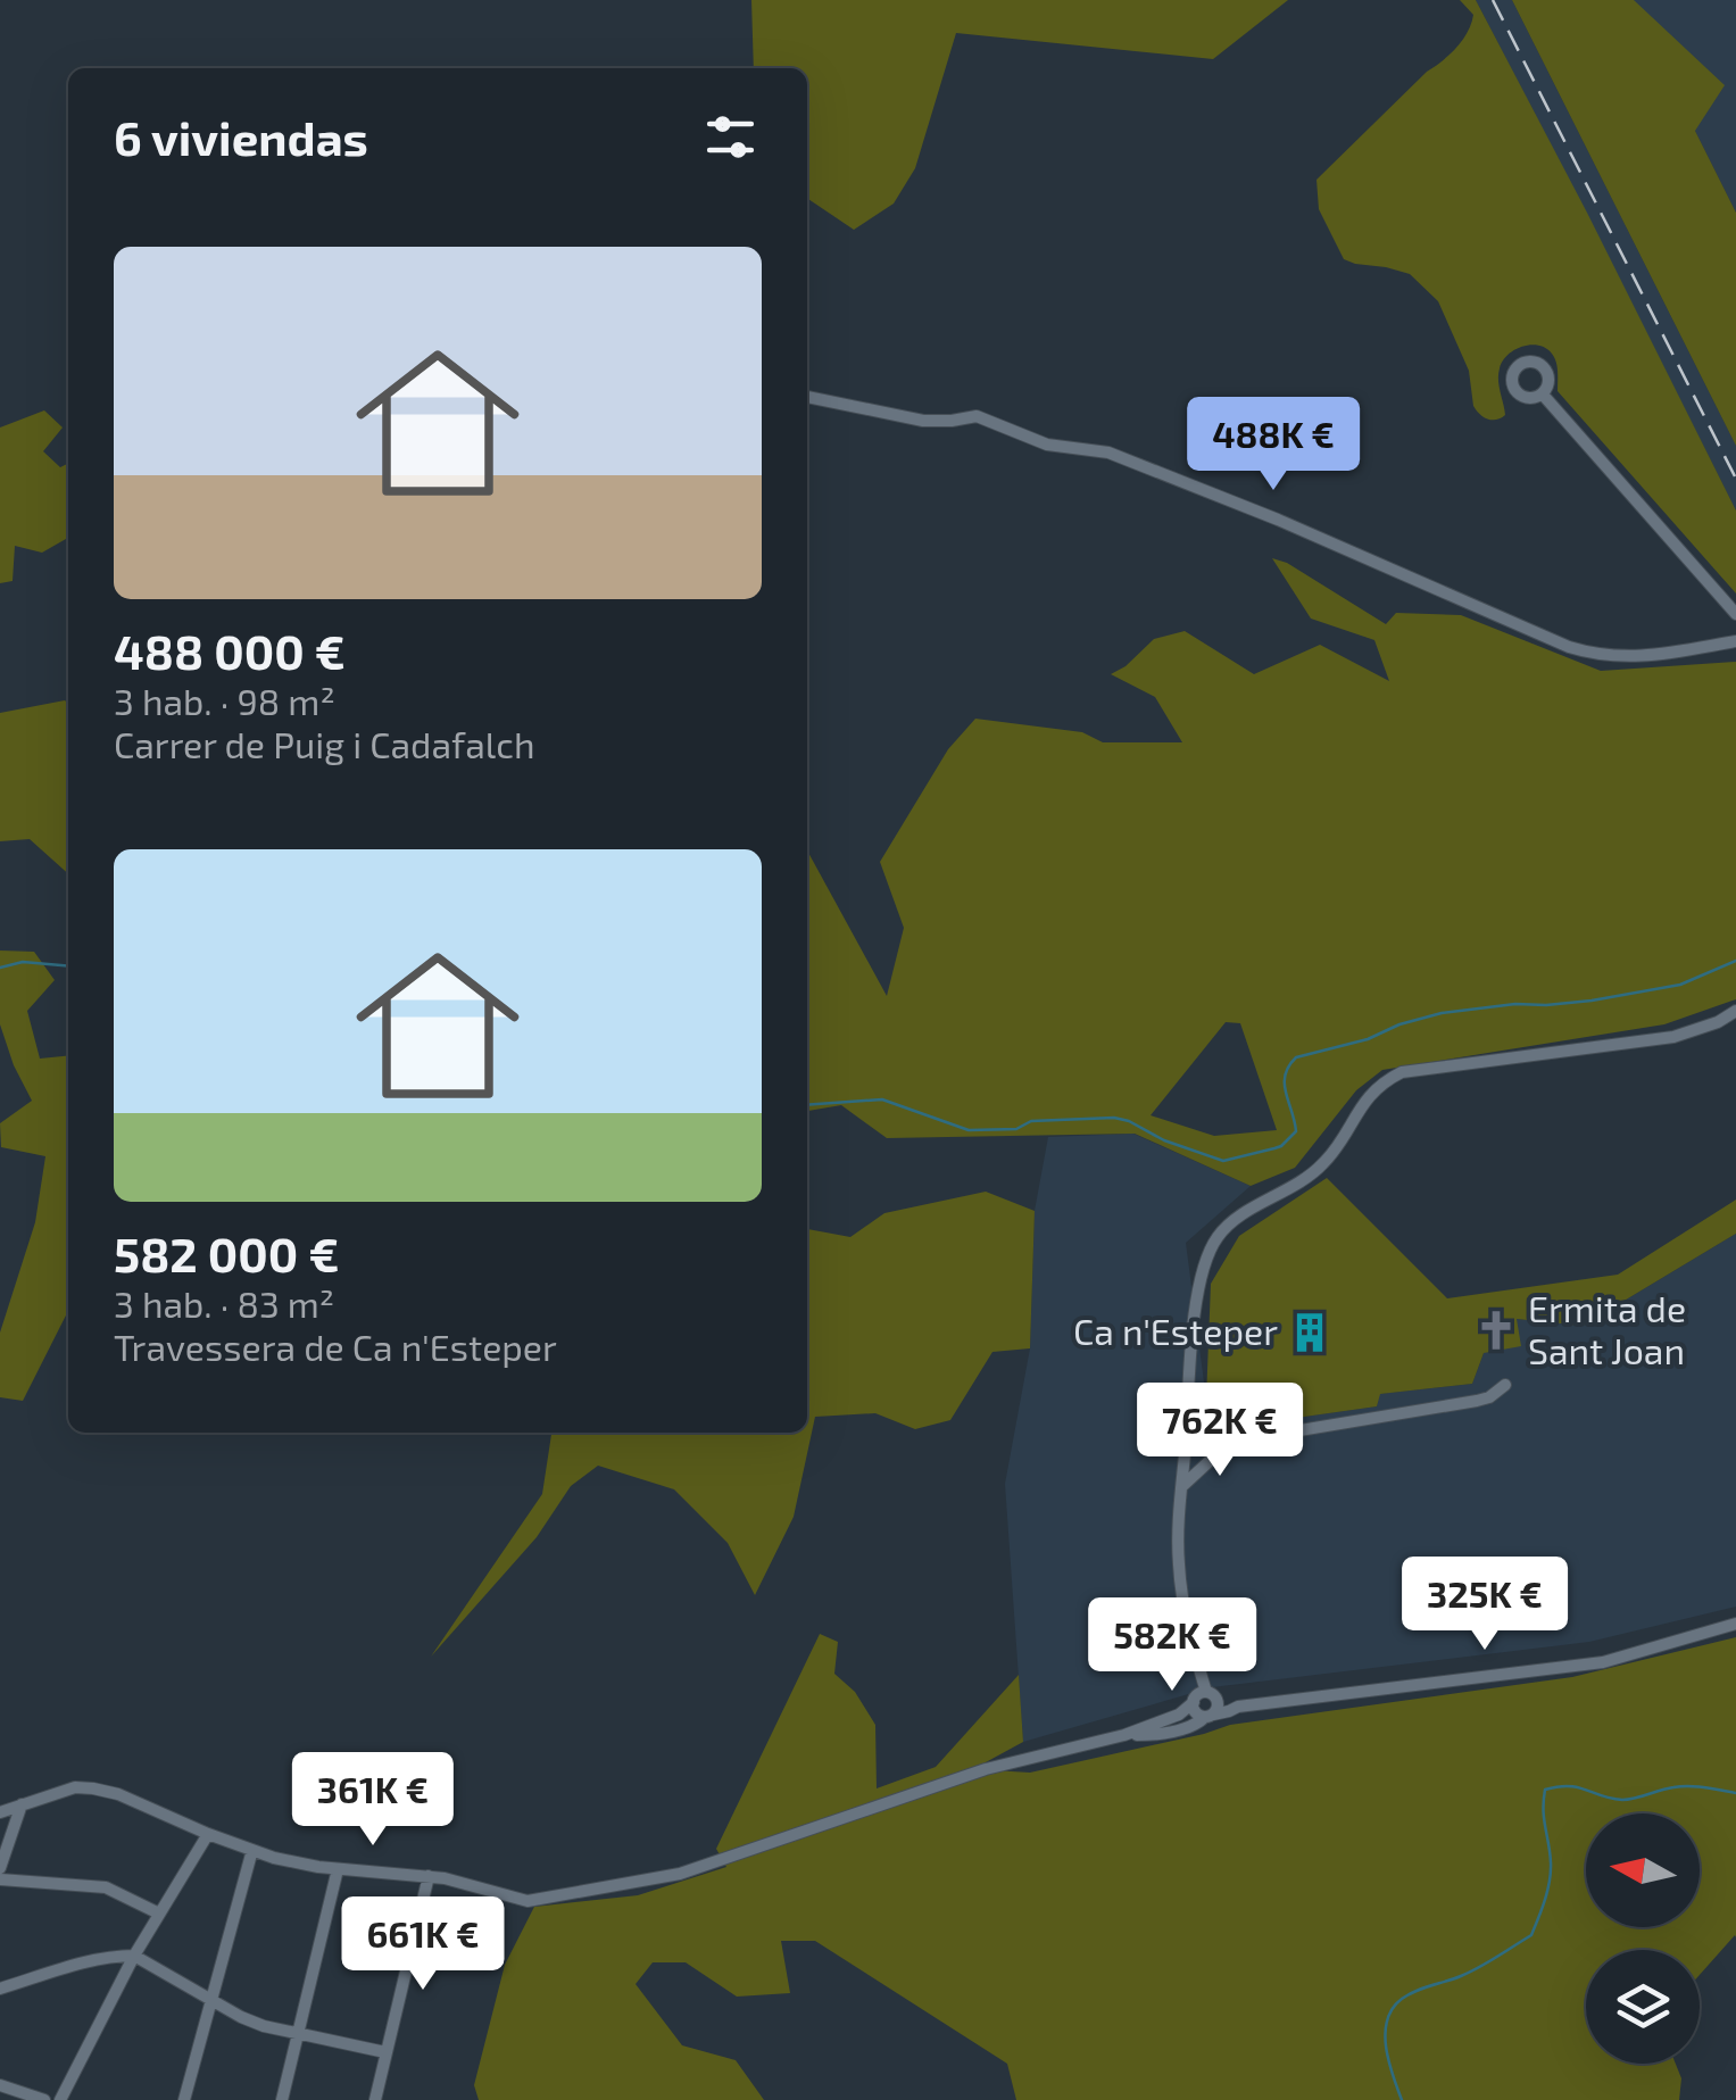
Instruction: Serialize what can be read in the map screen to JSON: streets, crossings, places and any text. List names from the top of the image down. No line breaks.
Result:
{"places":{"church":["Ermita de Sant Joan"],"building":["Ca n'Esteper"]},"north":"left","page":{"heading":"6 viviendas","list":[{"name":"488 000 €","note":"3 hab. · 98 m² · Carrer de Puig i Cadafalch"},{"name":"582 000 €","note":"3 hab. · 83 m² · Travessera de Ca n'Esteper"}],"price":["488K €","762K €","325K €","582K €","361K €","661K €"]}}
